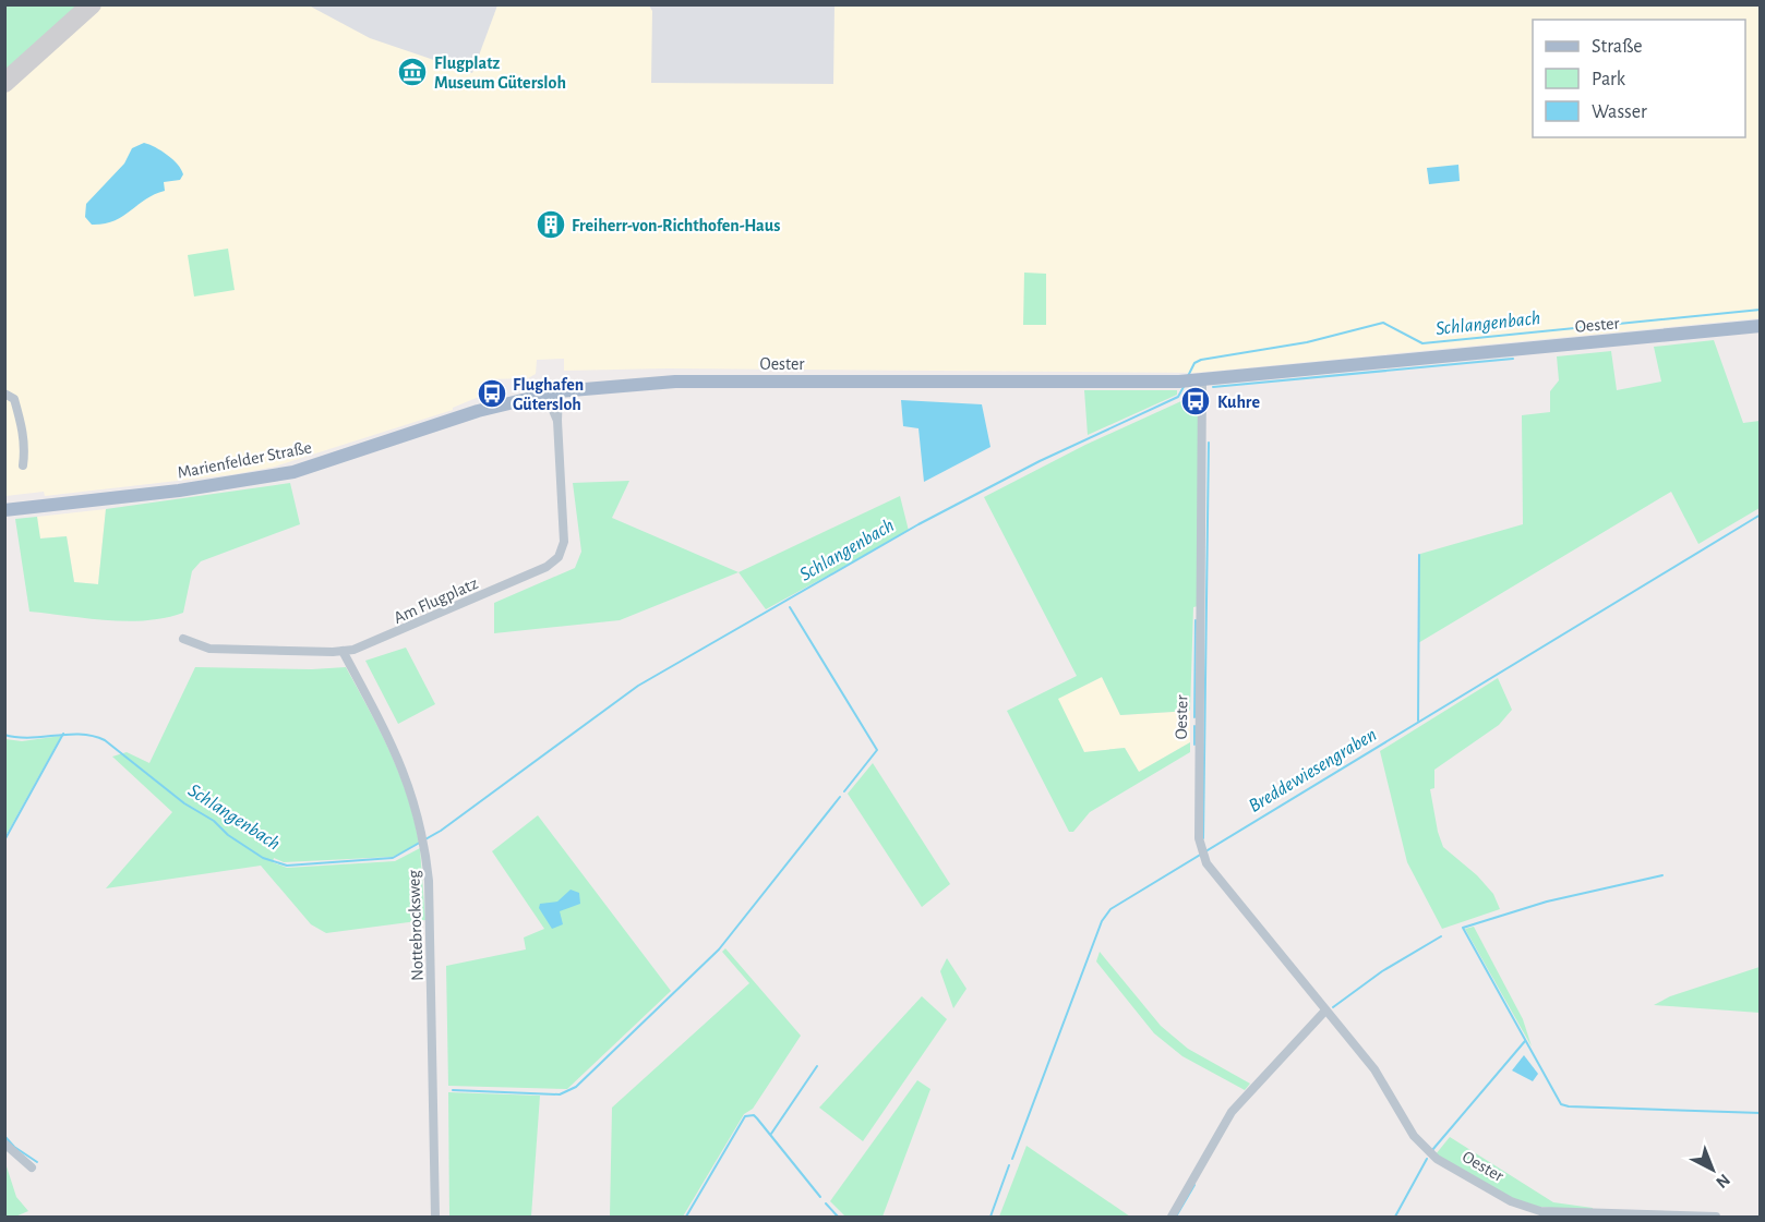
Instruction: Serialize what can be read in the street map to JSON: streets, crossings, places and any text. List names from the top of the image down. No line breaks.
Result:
{"streets":{"main road":["Oester","Marienfelder Straße"],"street":["Am Flugplatz","Nottebrocksweg"]},"crossings":[["Oester","Marienfelder Straße"],["Oester","Am Flugplatz"],["Marienfelder Straße","Am Flugplatz"],["Am Flugplatz","Nottebrocksweg"]],"water":["Schlangenbach","Breddewiesengraben"],"places":{"museum":["Flugplatz Museum Gütersloh"],"building":["Freiherr-von-Richthofen-Haus"],"bus stop":["Flughafen Gütersloh","Kuhre"]},"legend":["Straße","Park","Wasser"],"north":"bottom right"}
